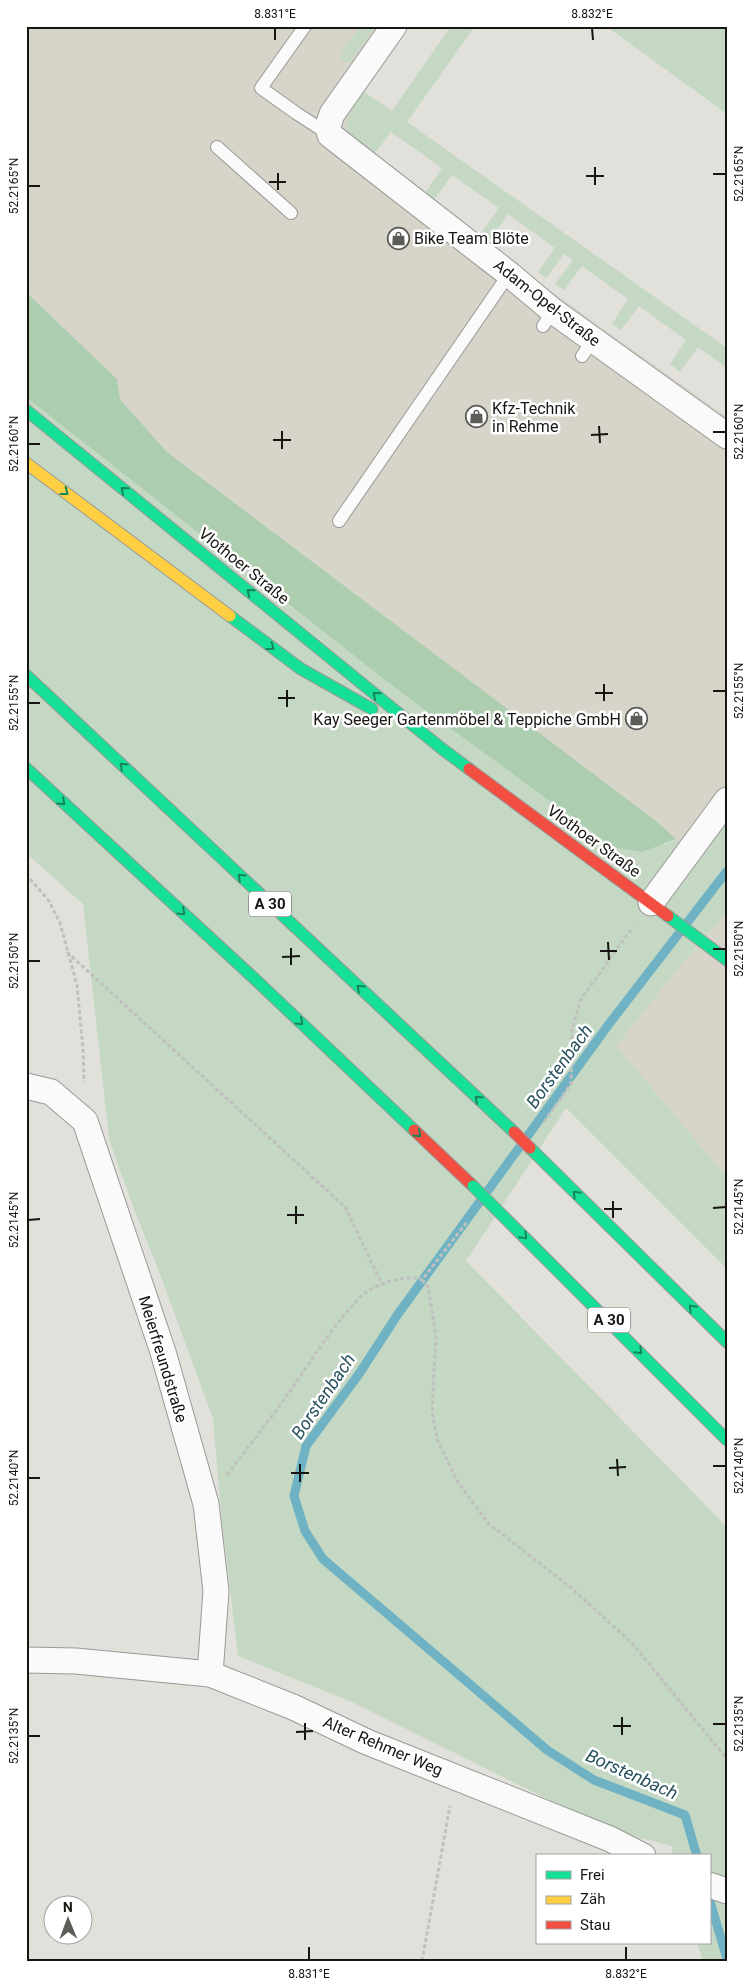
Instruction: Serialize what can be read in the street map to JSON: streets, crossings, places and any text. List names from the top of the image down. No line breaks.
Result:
{"streets":{"main road":["Vlothoer Straße","A 30"],"street":["Adam-Opel-Straße","Meierfreundstraße","Alter Rehmer Weg"]},"crossings":[["Meierfreundstraße","Alter Rehmer Weg"]],"water":["Borstenbach"],"places":{"shop":["Bike Team Blöte","Kfz-Technik in Rehme","Kay Seeger Gartenmöbel & Teppiche GmbH"]},"legend":["Frei","Zäh","Stau"],"north":"top","coordinates":["8.831°E","8.832°E","52.2165°N","52.2160°N","52.2155°N","52.2150°N","52.2145°N","52.2140°N","52.2135°N"]}
